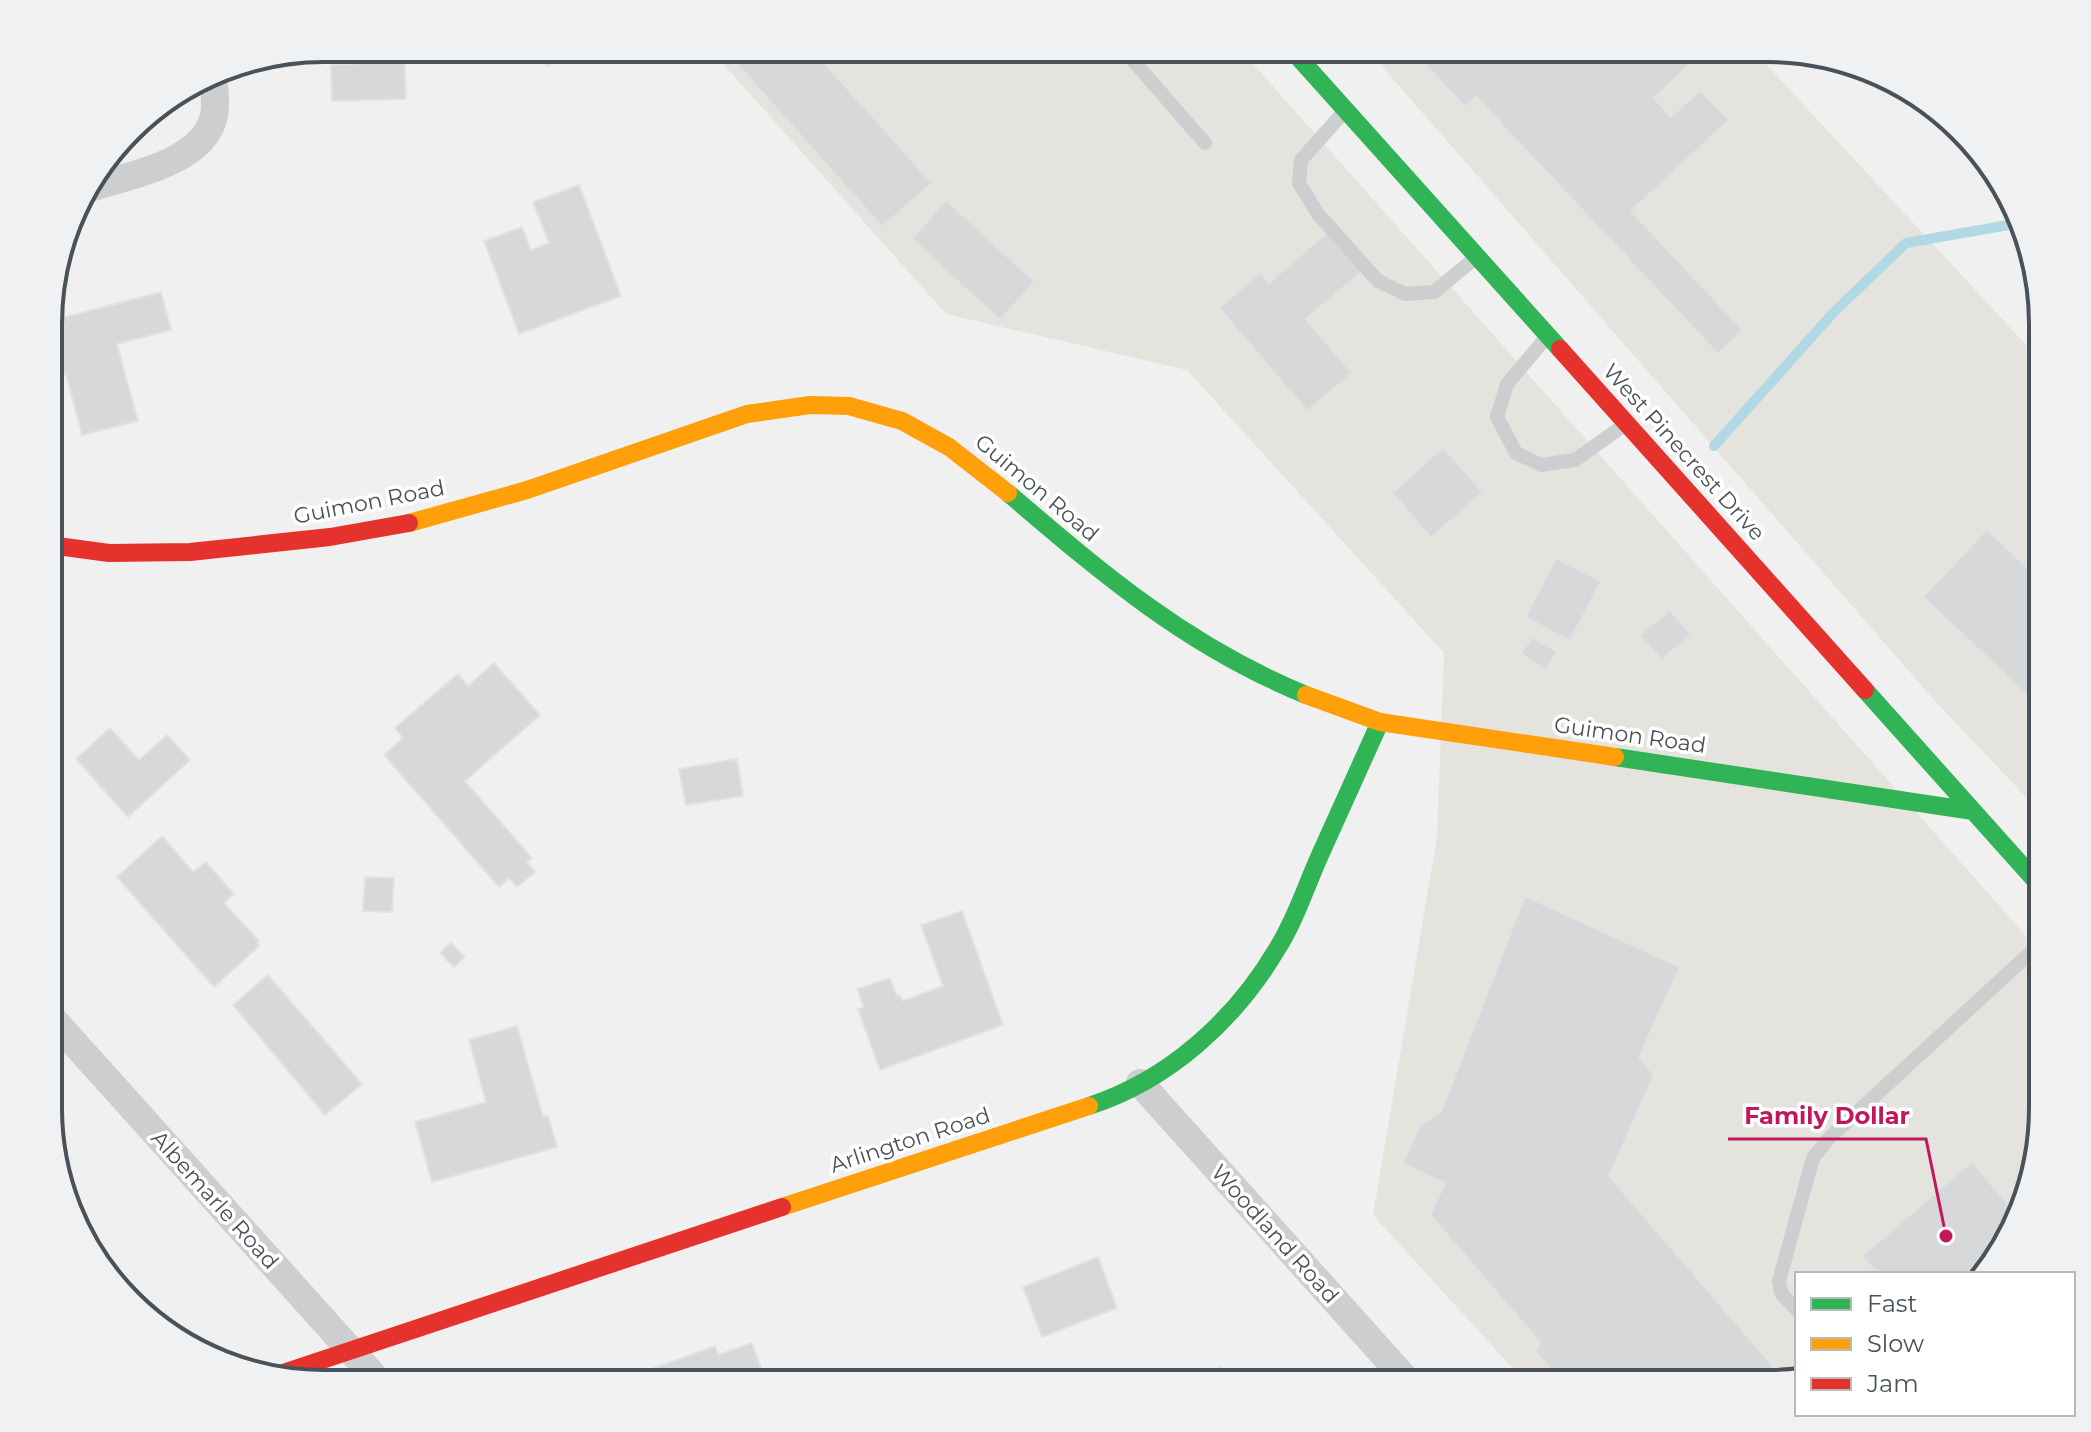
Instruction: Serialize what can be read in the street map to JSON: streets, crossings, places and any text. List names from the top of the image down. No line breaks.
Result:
{"streets":{"street":["West Pinecrest Drive","Guimon Road","Arlington Road","Albemarle Road","Woodland Road"]},"crossings":[["West Pinecrest Drive","Guimon Road"],["Guimon Road","Arlington Road"],["Arlington Road","Albemarle Road"],["Arlington Road","Woodland Road"]],"places":["Family Dollar"],"legend":["Fast","Slow","Jam"]}
